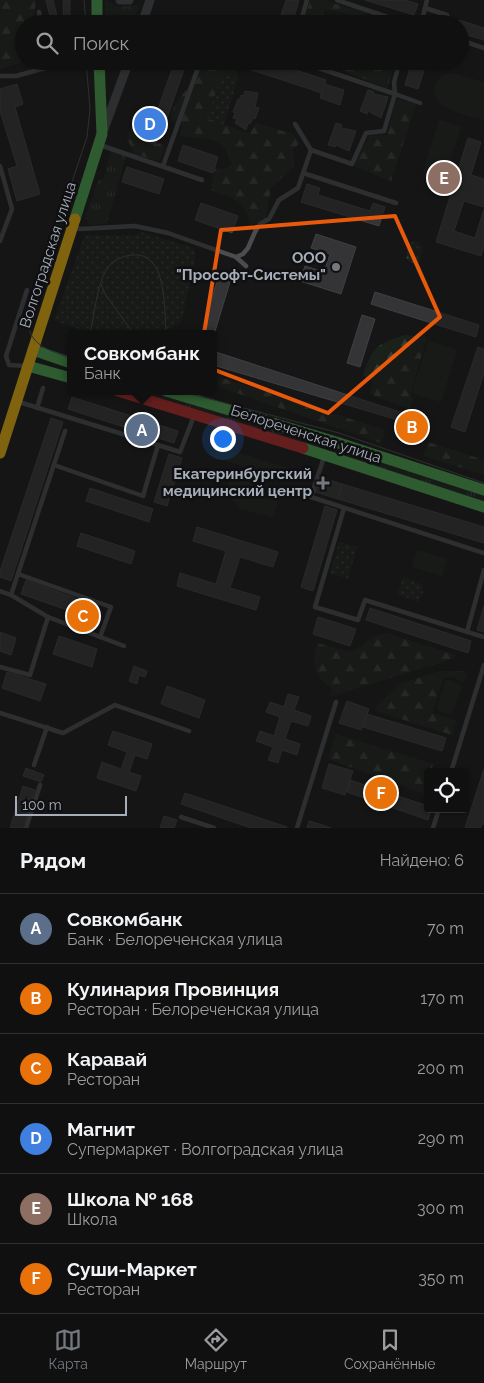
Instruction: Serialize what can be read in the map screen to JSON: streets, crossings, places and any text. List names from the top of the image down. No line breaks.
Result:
{"streets":{"street":["Волгоградская улица","Белореченская улица"]},"places":{"other":["ООО \"Прософт-Системы\""],"health":["Екатеринбургский медицинский центр"]},"scale_bar":"100 m","page":{"search":"Поиск","pins":["D","E","B","A","C","F"],"popup":["Совкомбанк","Банк"],"scale":"100 m","heading":["Рядом","Найдено: 6"],"list":[{"mark":"A","name":"Совкомбанк","note":"Банк · Белореченская улица","value":"70 m"},{"mark":"B","name":"Кулинария Провинция","note":"Ресторан · Белореченская улица","value":"170 m"},{"mark":"C","name":"Каравай","note":"Ресторан","value":"200 m"},{"mark":"D","name":"Магнит","note":"Супермаркет · Волгоградская улица","value":"290 m"},{"mark":"E","name":"Школа № 168","note":"Школа","value":"300 m"},{"mark":"F","name":"Суши-Маркет","note":"Ресторан","value":"350 m"}],"nav":["Карта","Маршрут","Сохранённые"]}}
